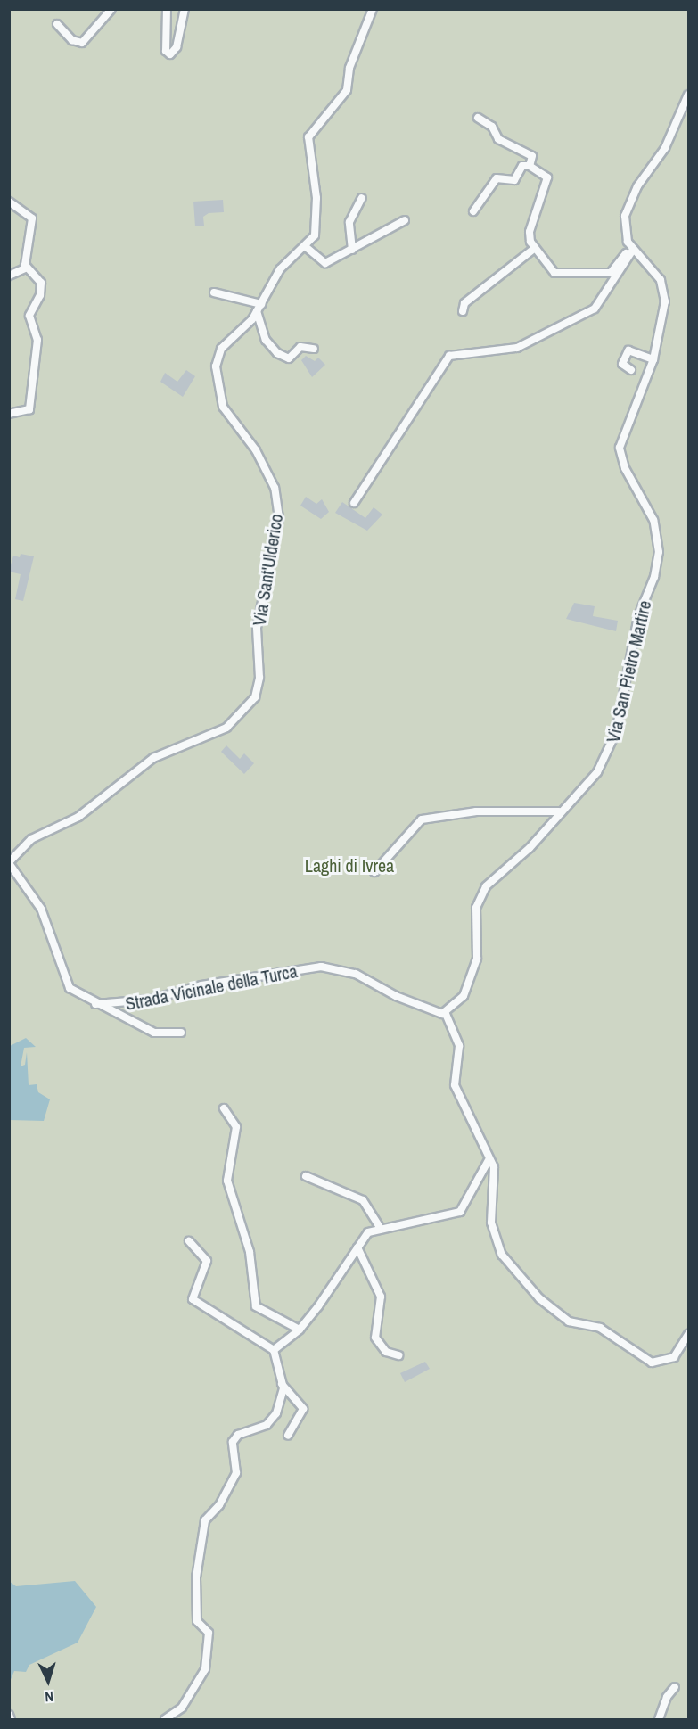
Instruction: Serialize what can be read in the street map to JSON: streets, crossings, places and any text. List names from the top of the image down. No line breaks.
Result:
{"streets":{"street":["Via Sant'Ulderico","Via San Pietro Martire","Strada Vicinale della Turca"]},"crossings":[["Via San Pietro Martire","Strada Vicinale della Turca"]],"parks":["Laghi di Ivrea"],"north":"bottom"}
